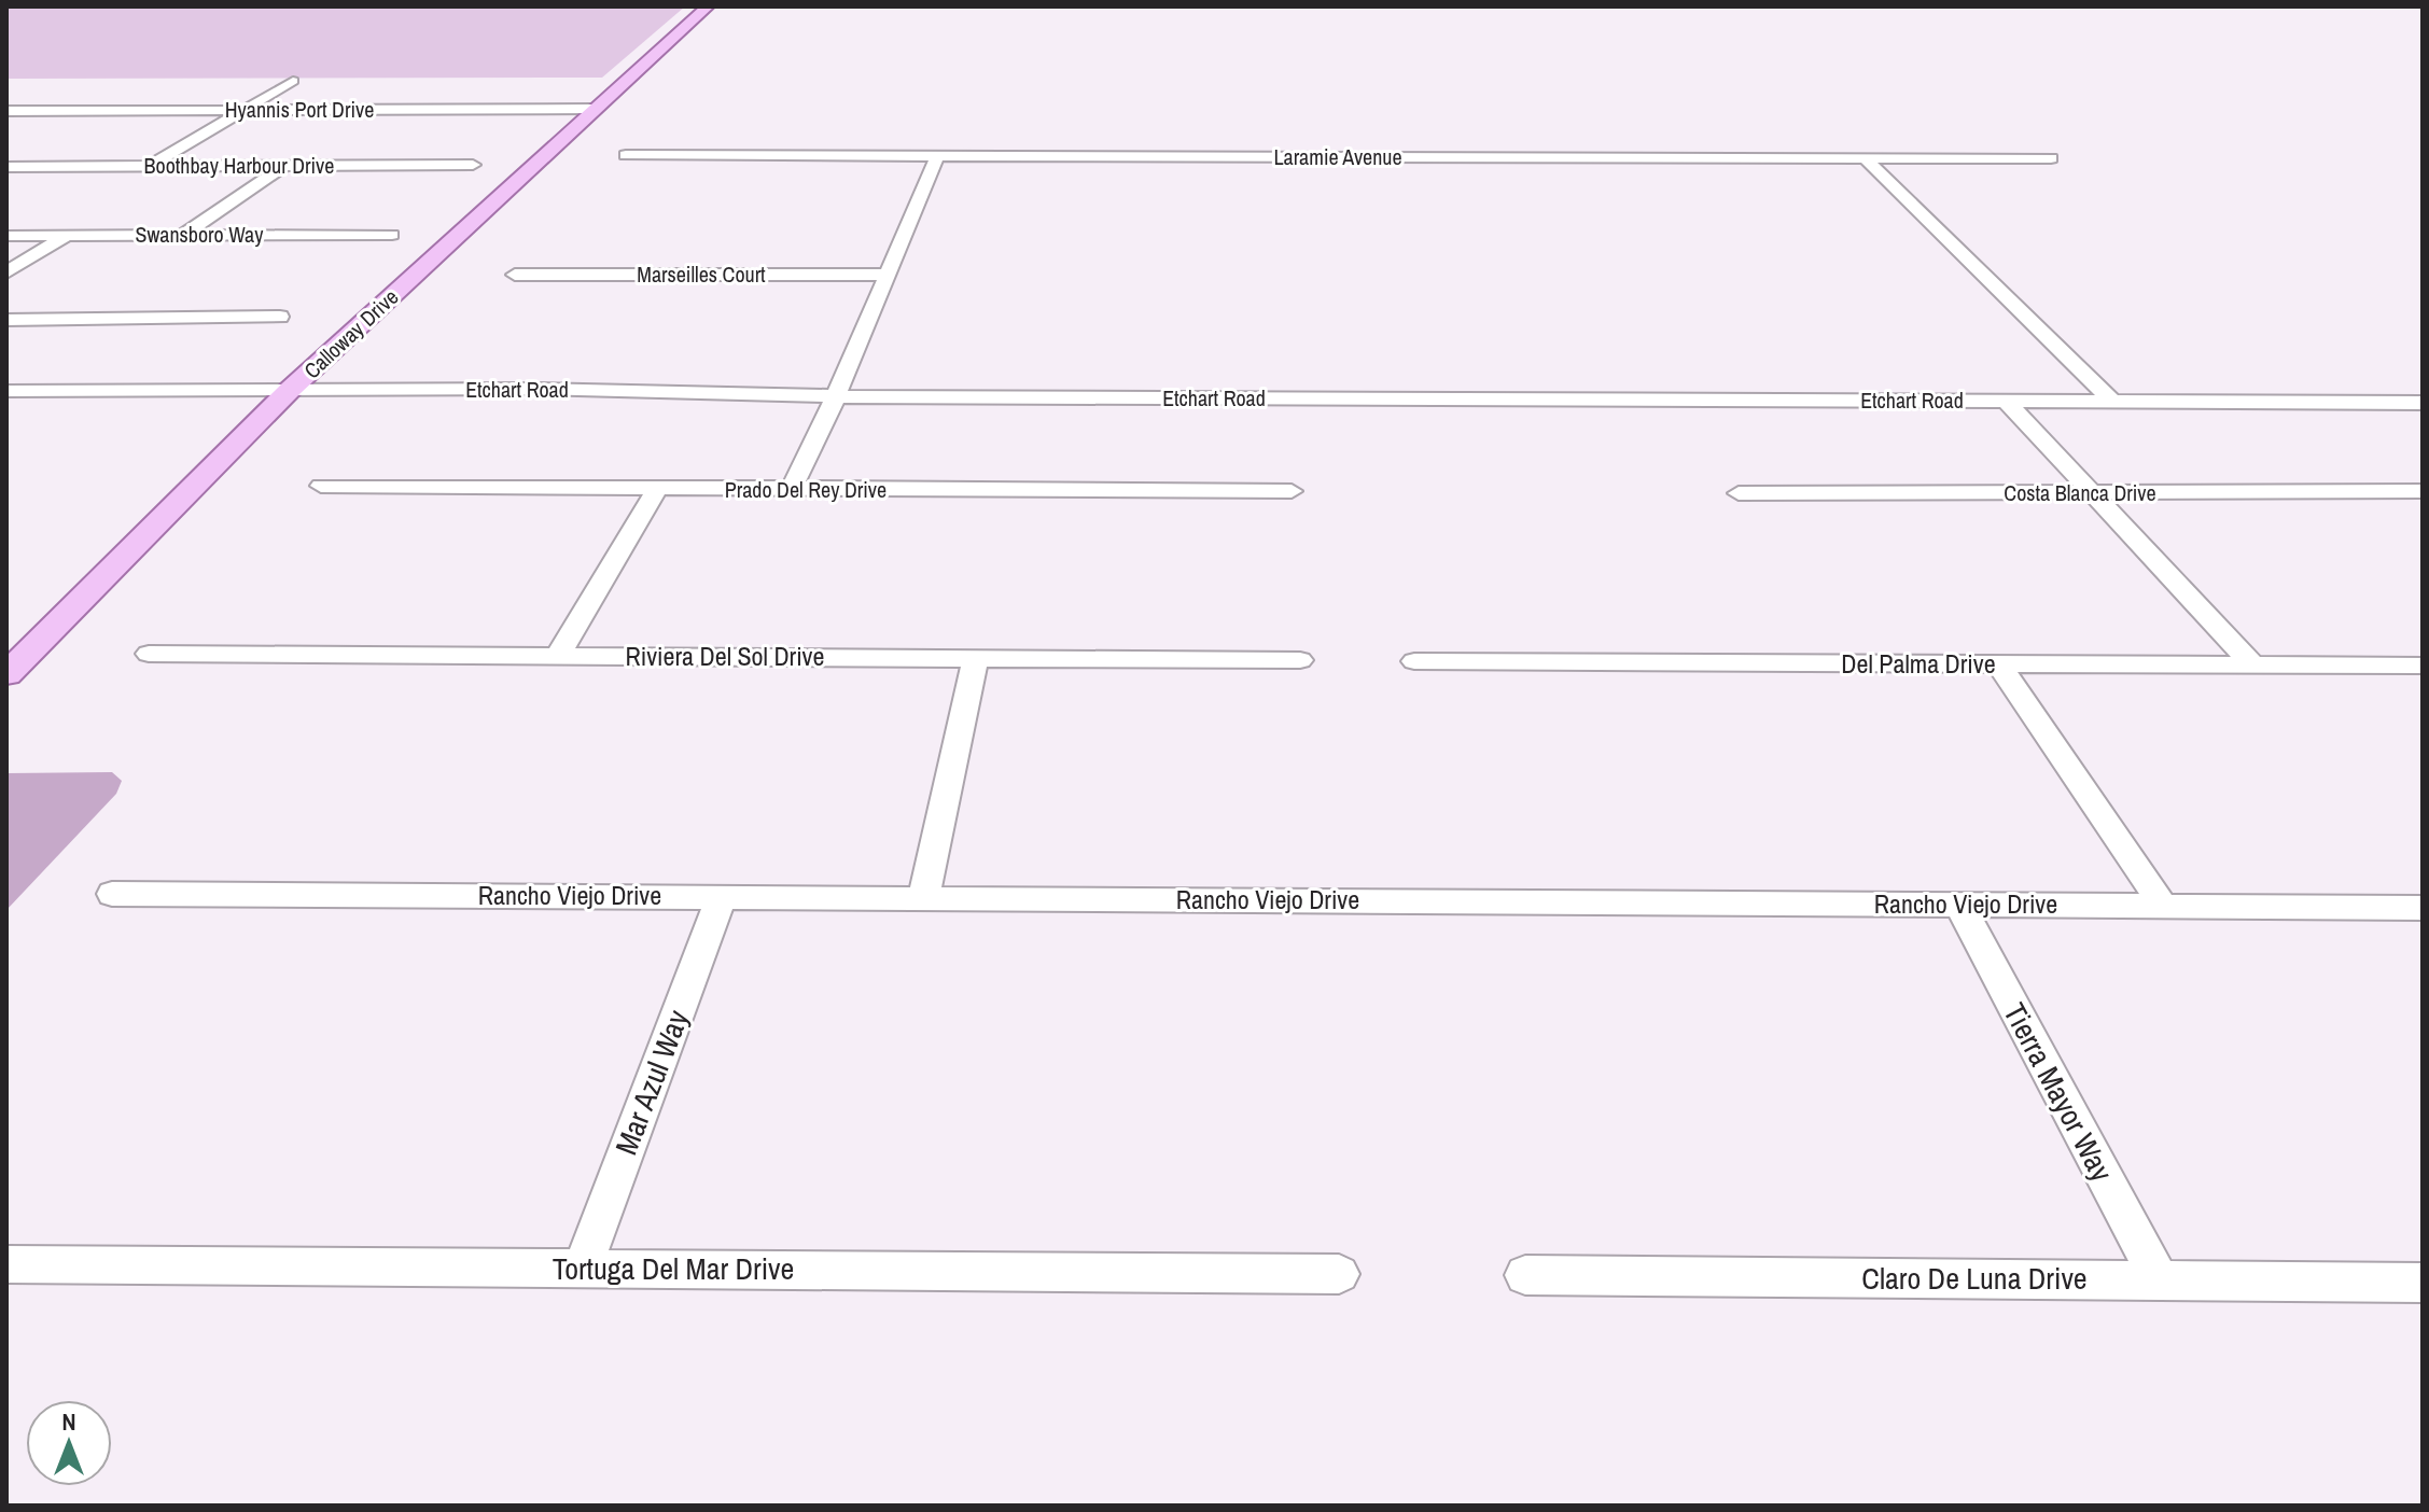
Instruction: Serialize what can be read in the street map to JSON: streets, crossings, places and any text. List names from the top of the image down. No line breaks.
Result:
{"streets":{"main road":["Calloway Drive"],"street":["Hyannis Port Drive","Laramie Avenue","Boothbay Harbour Drive","Swansboro Way","Marseilles Court","Etchart Road","Prado Del Rey Drive","Costa Blanca Drive","Riviera Del Sol Drive","Del Palma Drive","Rancho Viejo Drive","Mar Azul Way","Tierra Mayor Way","Tortuga Del Mar Drive","Claro De Luna Drive"]},"crossings":[["Hyannis Port Drive","Calloway Drive"],["Calloway Drive","Etchart Road"],["Rancho Viejo Drive","Mar Azul Way"],["Rancho Viejo Drive","Tierra Mayor Way"],["Mar Azul Way","Tortuga Del Mar Drive"],["Tierra Mayor Way","Claro De Luna Drive"]],"north":"top"}
